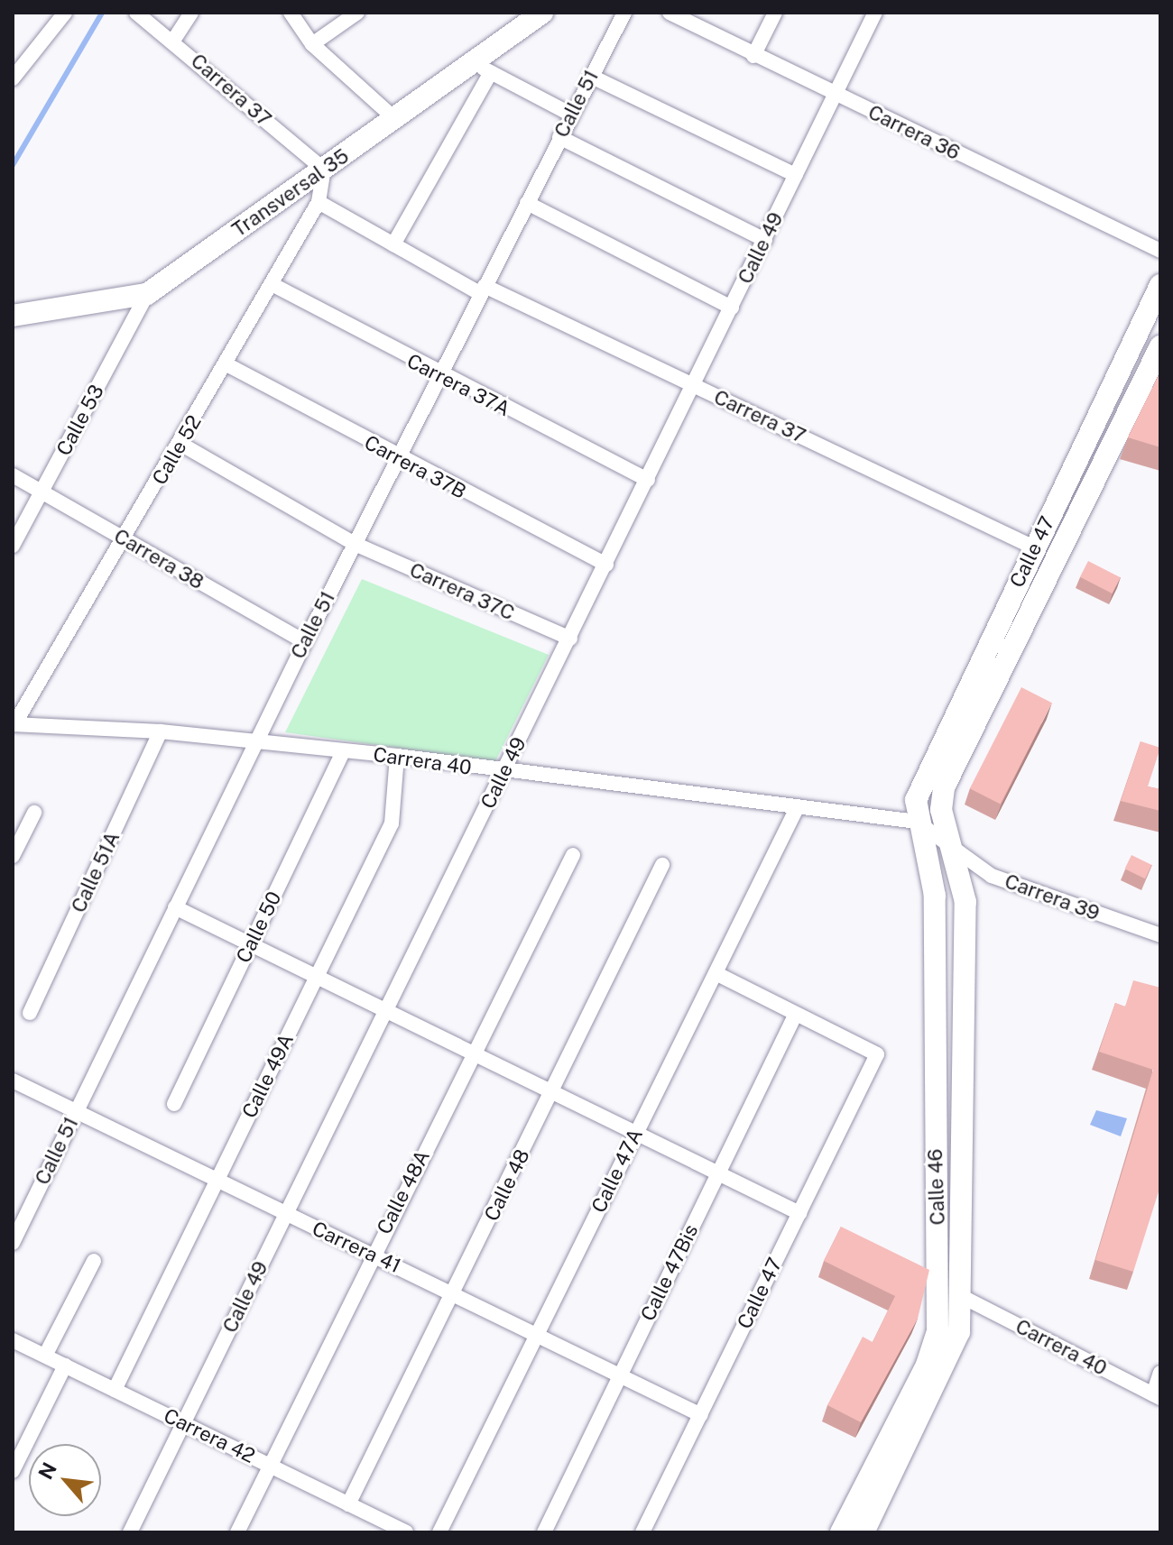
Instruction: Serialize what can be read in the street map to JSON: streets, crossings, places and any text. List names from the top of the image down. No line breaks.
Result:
{"streets":{"main road":["Transversal 35","Calle 47","Calle 46"],"street":["Carrera 37","Calle 51","Carrera 36","Calle 49","Carrera 37A","Calle 53","Calle 52","Carrera 37B","Carrera 38","Carrera 37C","Carrera 40","Calle 51A","Carrera 39","Calle 50","Calle 49A","Calle 47A","Calle 48","Calle 48A","Carrera 41","Calle 47Bis","Carrera 42"]},"crossings":[["Carrera 37","Calle 51"],["Carrera 37","Transversal 35"],["Carrera 37","Calle 49"],["Carrera 37","Calle 52"],["Carrera 37","Calle 47"],["Calle 51","Carrera 37A"],["Calle 51","Carrera 37B"],["Calle 51","Carrera 38"],["Calle 51","Carrera 37C"],["Calle 51","Carrera 40"],["Calle 51","Carrera 41"],["Carrera 36","Calle 49"],["Transversal 35","Calle 53"],["Transversal 35","Calle 52"],["Calle 49","Carrera 37A"],["Calle 49","Carrera 37B"],["Calle 49","Carrera 37C"],["Calle 49","Carrera 40"],["Calle 49","Carrera 41"],["Calle 49","Carrera 42"],["Carrera 37A","Calle 52"],["Calle 53","Carrera 38"],["Calle 52","Carrera 37B"],["Calle 52","Carrera 38"],["Calle 52","Carrera 37C"],["Calle 52","Carrera 40"],["Calle 47","Carrera 40"],["Calle 47","Carrera 39"],["Calle 47","Calle 46"],["Calle 47","Carrera 41"],["Calle 47","Calle 47Bis"],["Carrera 40","Calle 51A"],["Carrera 40","Carrera 39"],["Carrera 40","Calle 50"],["Carrera 40","Calle 49A"],["Carrera 40","Calle 47A"],["Carrera 40","Calle 46"],["Carrera 39","Calle 46"],["Calle 49A","Carrera 41"],["Calle 49A","Carrera 42"],["Calle 47A","Carrera 41"],["Calle 48","Carrera 41"],["Calle 48","Carrera 42"],["Calle 48A","Carrera 41"],["Calle 48A","Carrera 42"],["Carrera 41","Calle 47Bis"]],"north":"top left"}
